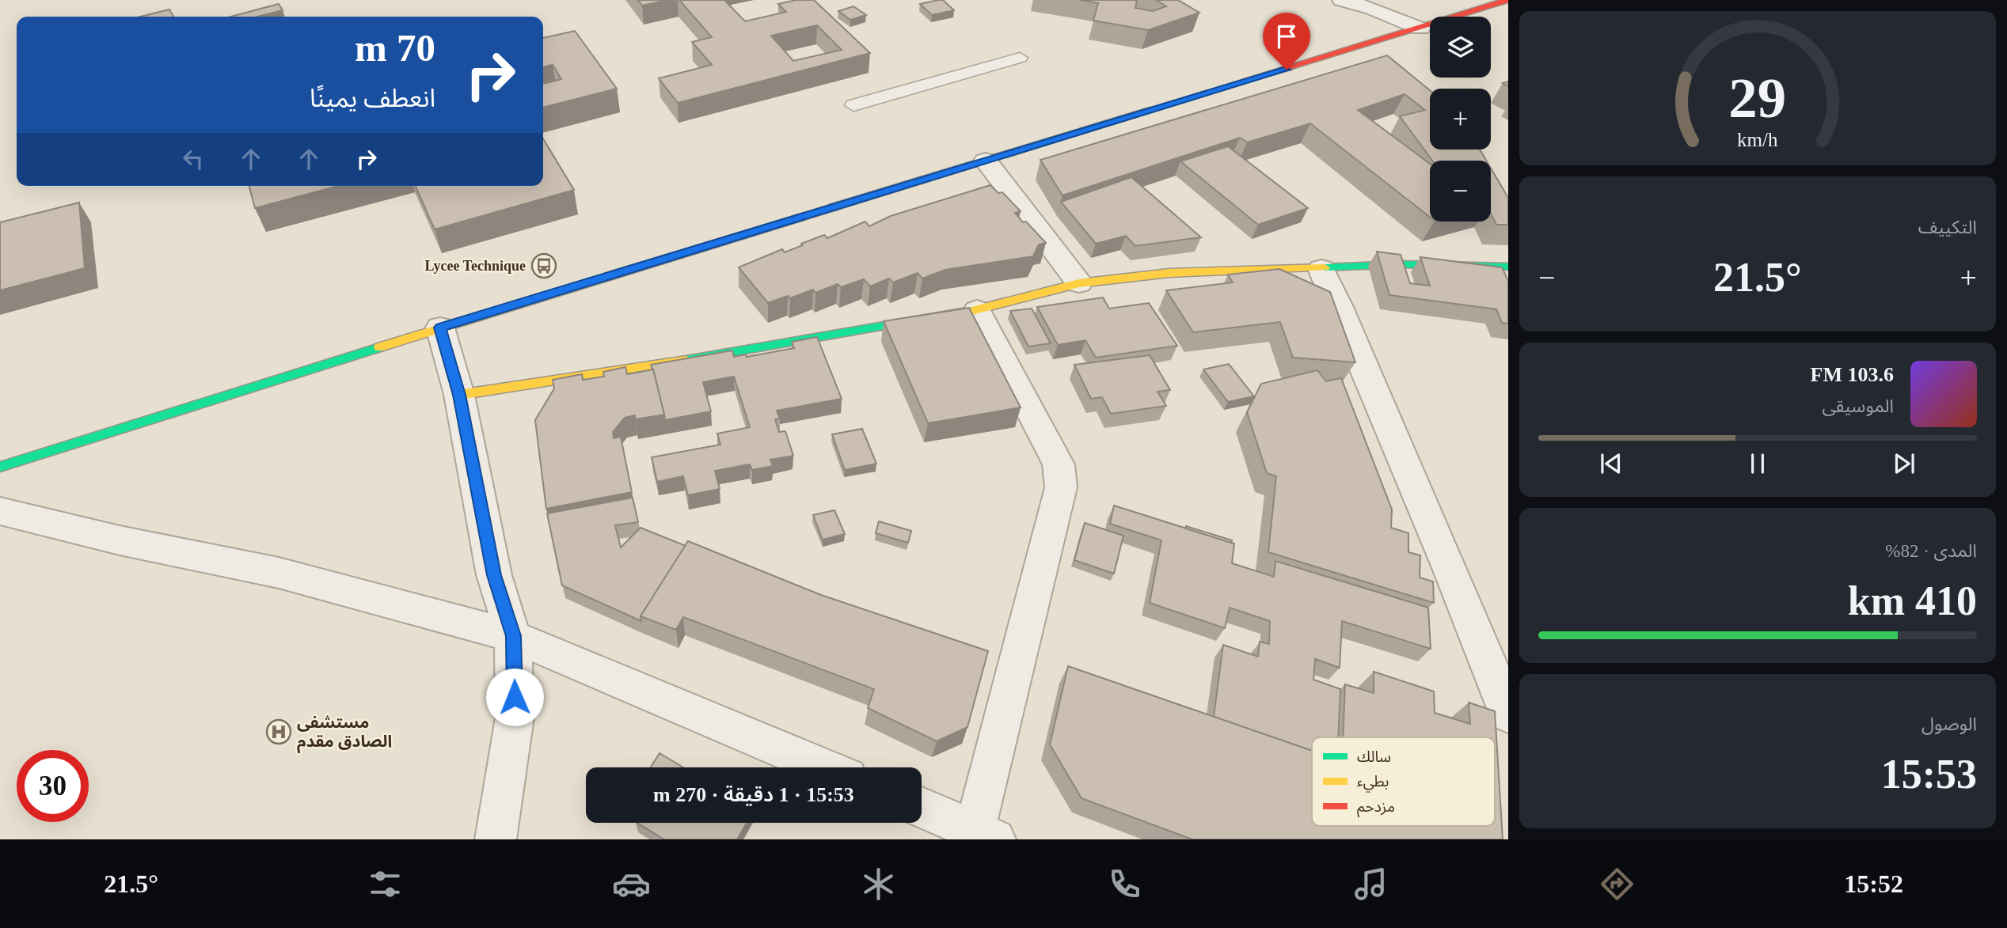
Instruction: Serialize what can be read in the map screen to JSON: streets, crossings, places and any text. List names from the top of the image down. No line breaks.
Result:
{"places":{"bus stop":["Lycee Technique"],"hospital":["مستشفى الصادق مقدم"]},"legend":["سالك","بطيء","مزدحم"],"page":{"map_buttons":["+","−"],"turn":["70 m","انعطف يمينًا"],"tile":["التكييف",["المدى · 82%","410 km"],["الوصول","15:53"]],"heat":["−","21.5°","+"],"song":["103.6 FM","الموسيقى"],"limit":"30","trip":"15:53 · 1 دقيقة · 270 m","tabs":["15:52","21.5°"],"gauge":["29","km/h"]}}
